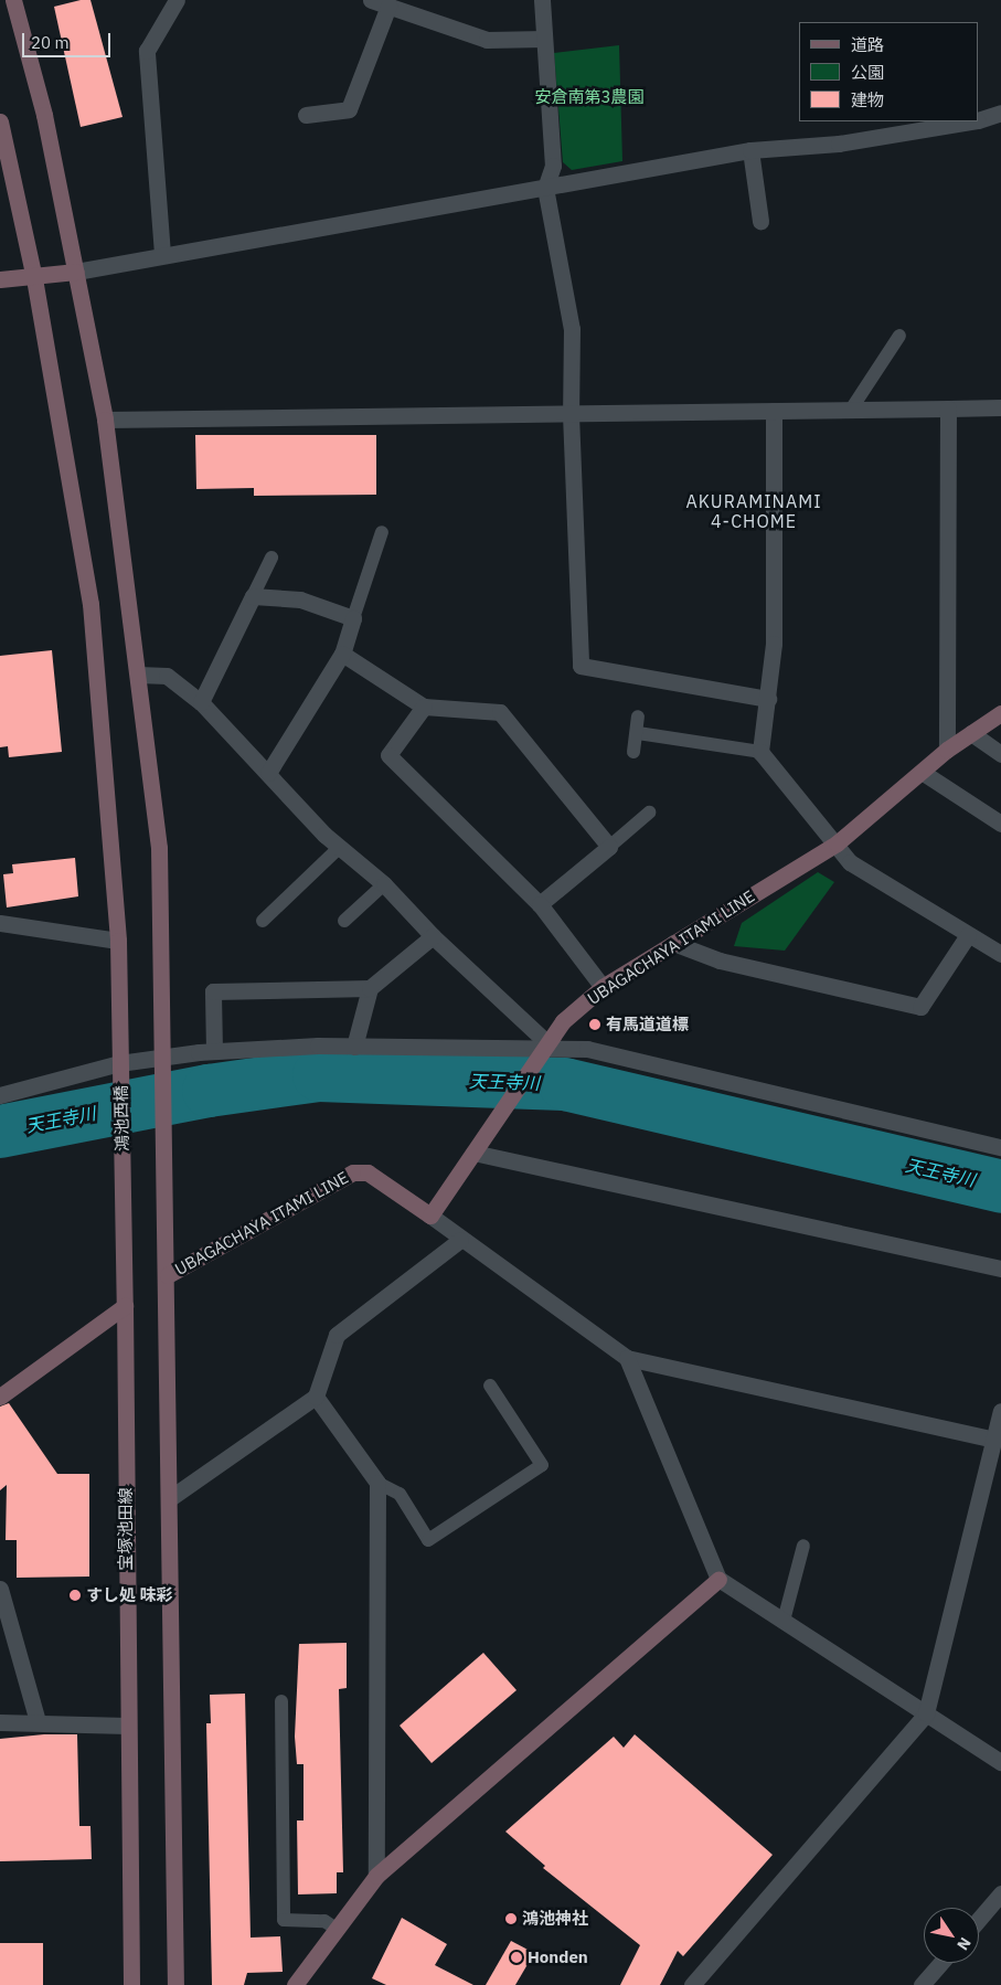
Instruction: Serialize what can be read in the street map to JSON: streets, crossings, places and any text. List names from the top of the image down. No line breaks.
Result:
{"streets":{"street":["UBAGACHAYA ITAMI LINE","鴻池西橋","宝塚池田線"]},"crossings":[["鴻池西橋","宝塚池田線"]],"districts":["AKURAMINAMI 4-CHOME"],"water":["天王寺川"],"parks":["安倉南第3農園"],"places":["有馬道道標","すし処 味彩","鴻池神社","Honden"],"legend":["道路","公園","建物"],"scale_bar":"20 m","north":"bottom right"}
